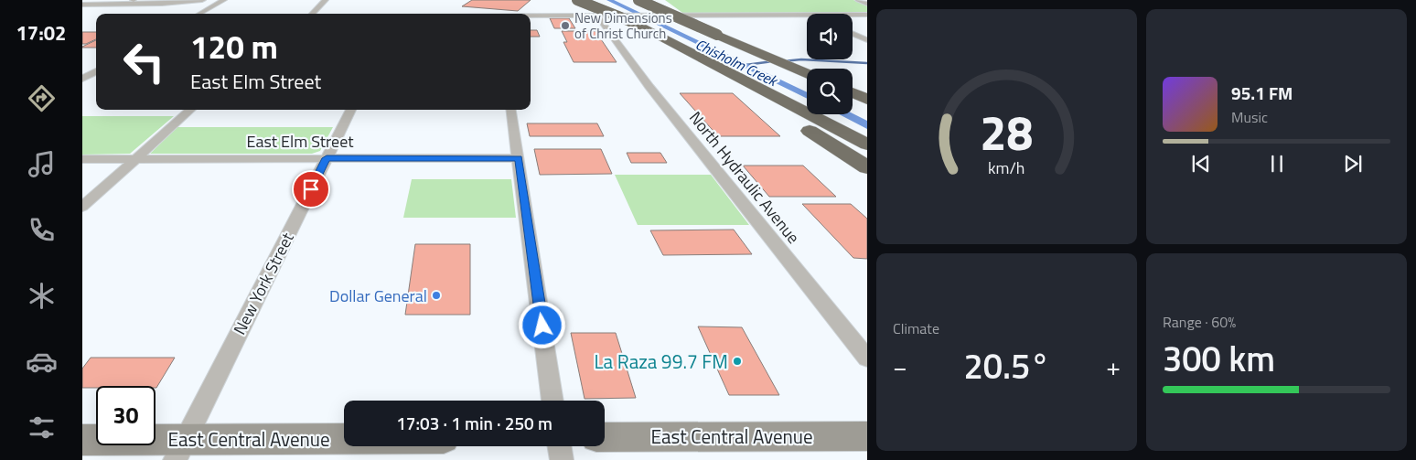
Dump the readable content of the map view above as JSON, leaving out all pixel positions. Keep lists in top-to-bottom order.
{
  "streets": {
    "main road": ["East Central Avenue"],
    "street": ["East Elm Street", "North Hydraulic Avenue", "New York Street"]
  },
  "crossings": [
    ["East Elm Street", "New York Street"],
    ["New York Street", "East Central Avenue"]
  ],
  "water": ["Chisholm Creek"],
  "places": ["New Dimensions of Christ Church", "Dollar General", "La Raza 99.7 FM"],
  "page": {
    "tabs": "17:02",
    "turn": ["120 m", "East Elm Street"],
    "song": ["95.1 FM", "Music"],
    "tile": [
      "Climate",
      ["Range · 60%", "300 km"]
    ],
    "heat": ["−", "20.5°", "+"],
    "limit": "30",
    "trip": "17:03 · 1 min · 250 m",
    "gauge": ["28", "km/h"]
  }
}
